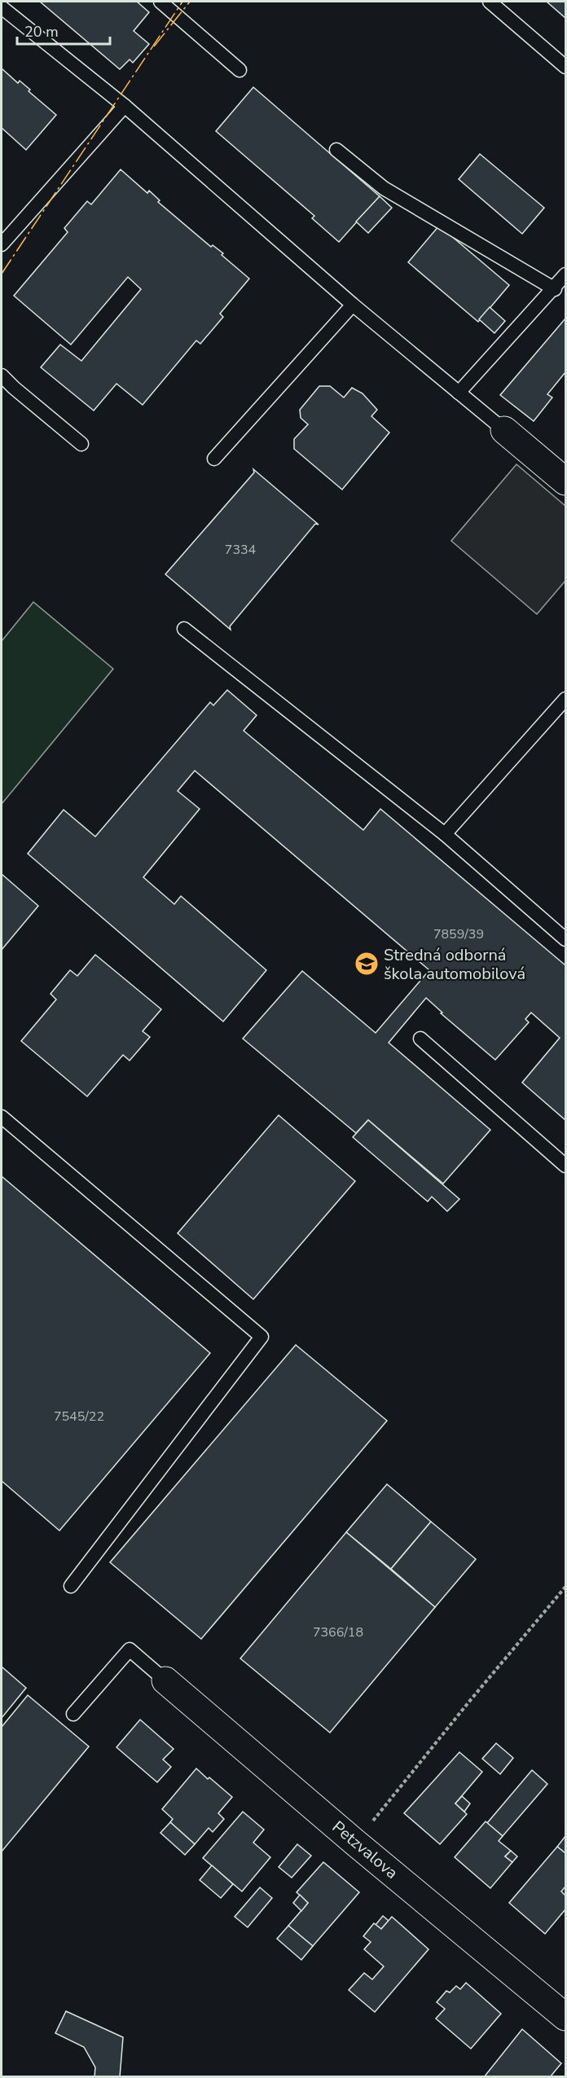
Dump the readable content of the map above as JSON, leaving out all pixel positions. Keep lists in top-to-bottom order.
{
  "streets": {
    "street": ["Petzvalova"]
  },
  "places": {
    "school or university": ["Stredná odborná škola automobilová"]
  },
  "house_numbers": [
    "7334",
    "7859/39",
    "7545/22",
    "7366/18"
  ],
  "scale_bar": "20 m"
}
